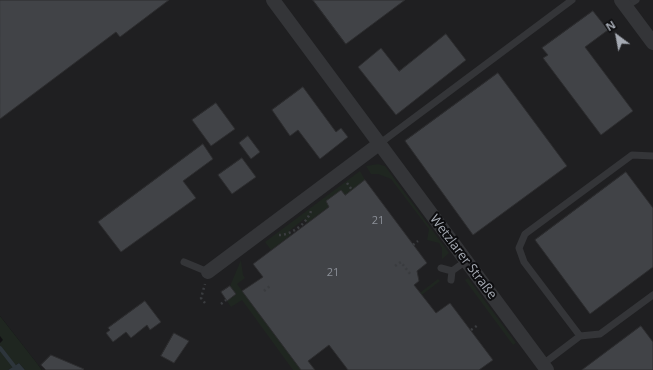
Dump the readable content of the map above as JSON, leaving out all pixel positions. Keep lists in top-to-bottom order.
{
  "streets": {
    "street": ["Wetzlarer Straße"]
  },
  "house_numbers": ["21", "21"],
  "north": "top left"
}
